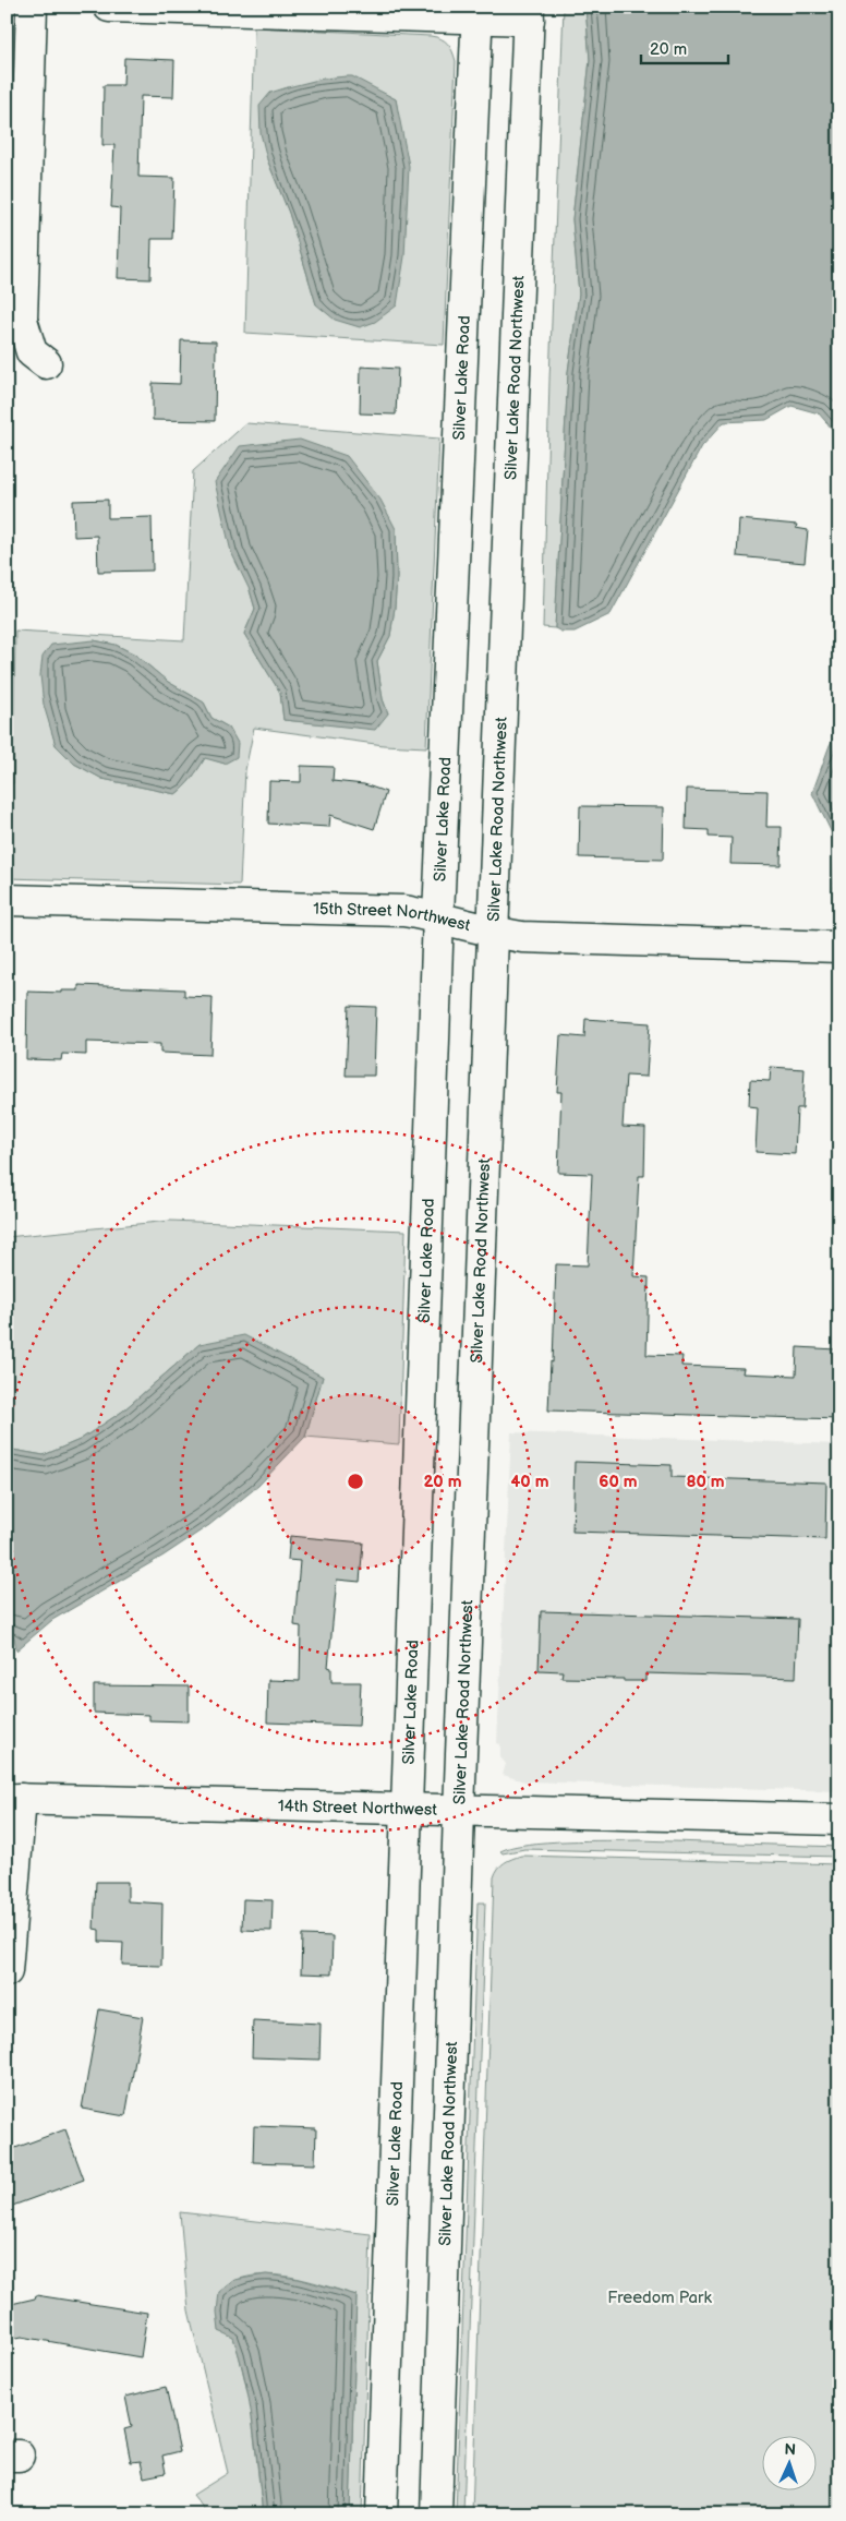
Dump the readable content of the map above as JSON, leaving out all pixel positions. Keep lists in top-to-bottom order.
{
  "streets": {
    "main road": [
      "Silver Lake Road",
      "Silver Lake Road Northwest",
      "15th Street Northwest",
      "14th Street Northwest"
    ]
  },
  "crossings": [
    ["Silver Lake Road", "15th Street Northwest"],
    ["Silver Lake Road", "14th Street Northwest"],
    ["Silver Lake Road Northwest", "15th Street Northwest"],
    ["Silver Lake Road Northwest", "14th Street Northwest"]
  ],
  "parks": ["Freedom Park"],
  "scale_bar": "20 m",
  "north": "top",
  "rings": [
    "20 m",
    "40 m",
    "60 m",
    "80 m"
  ]
}
